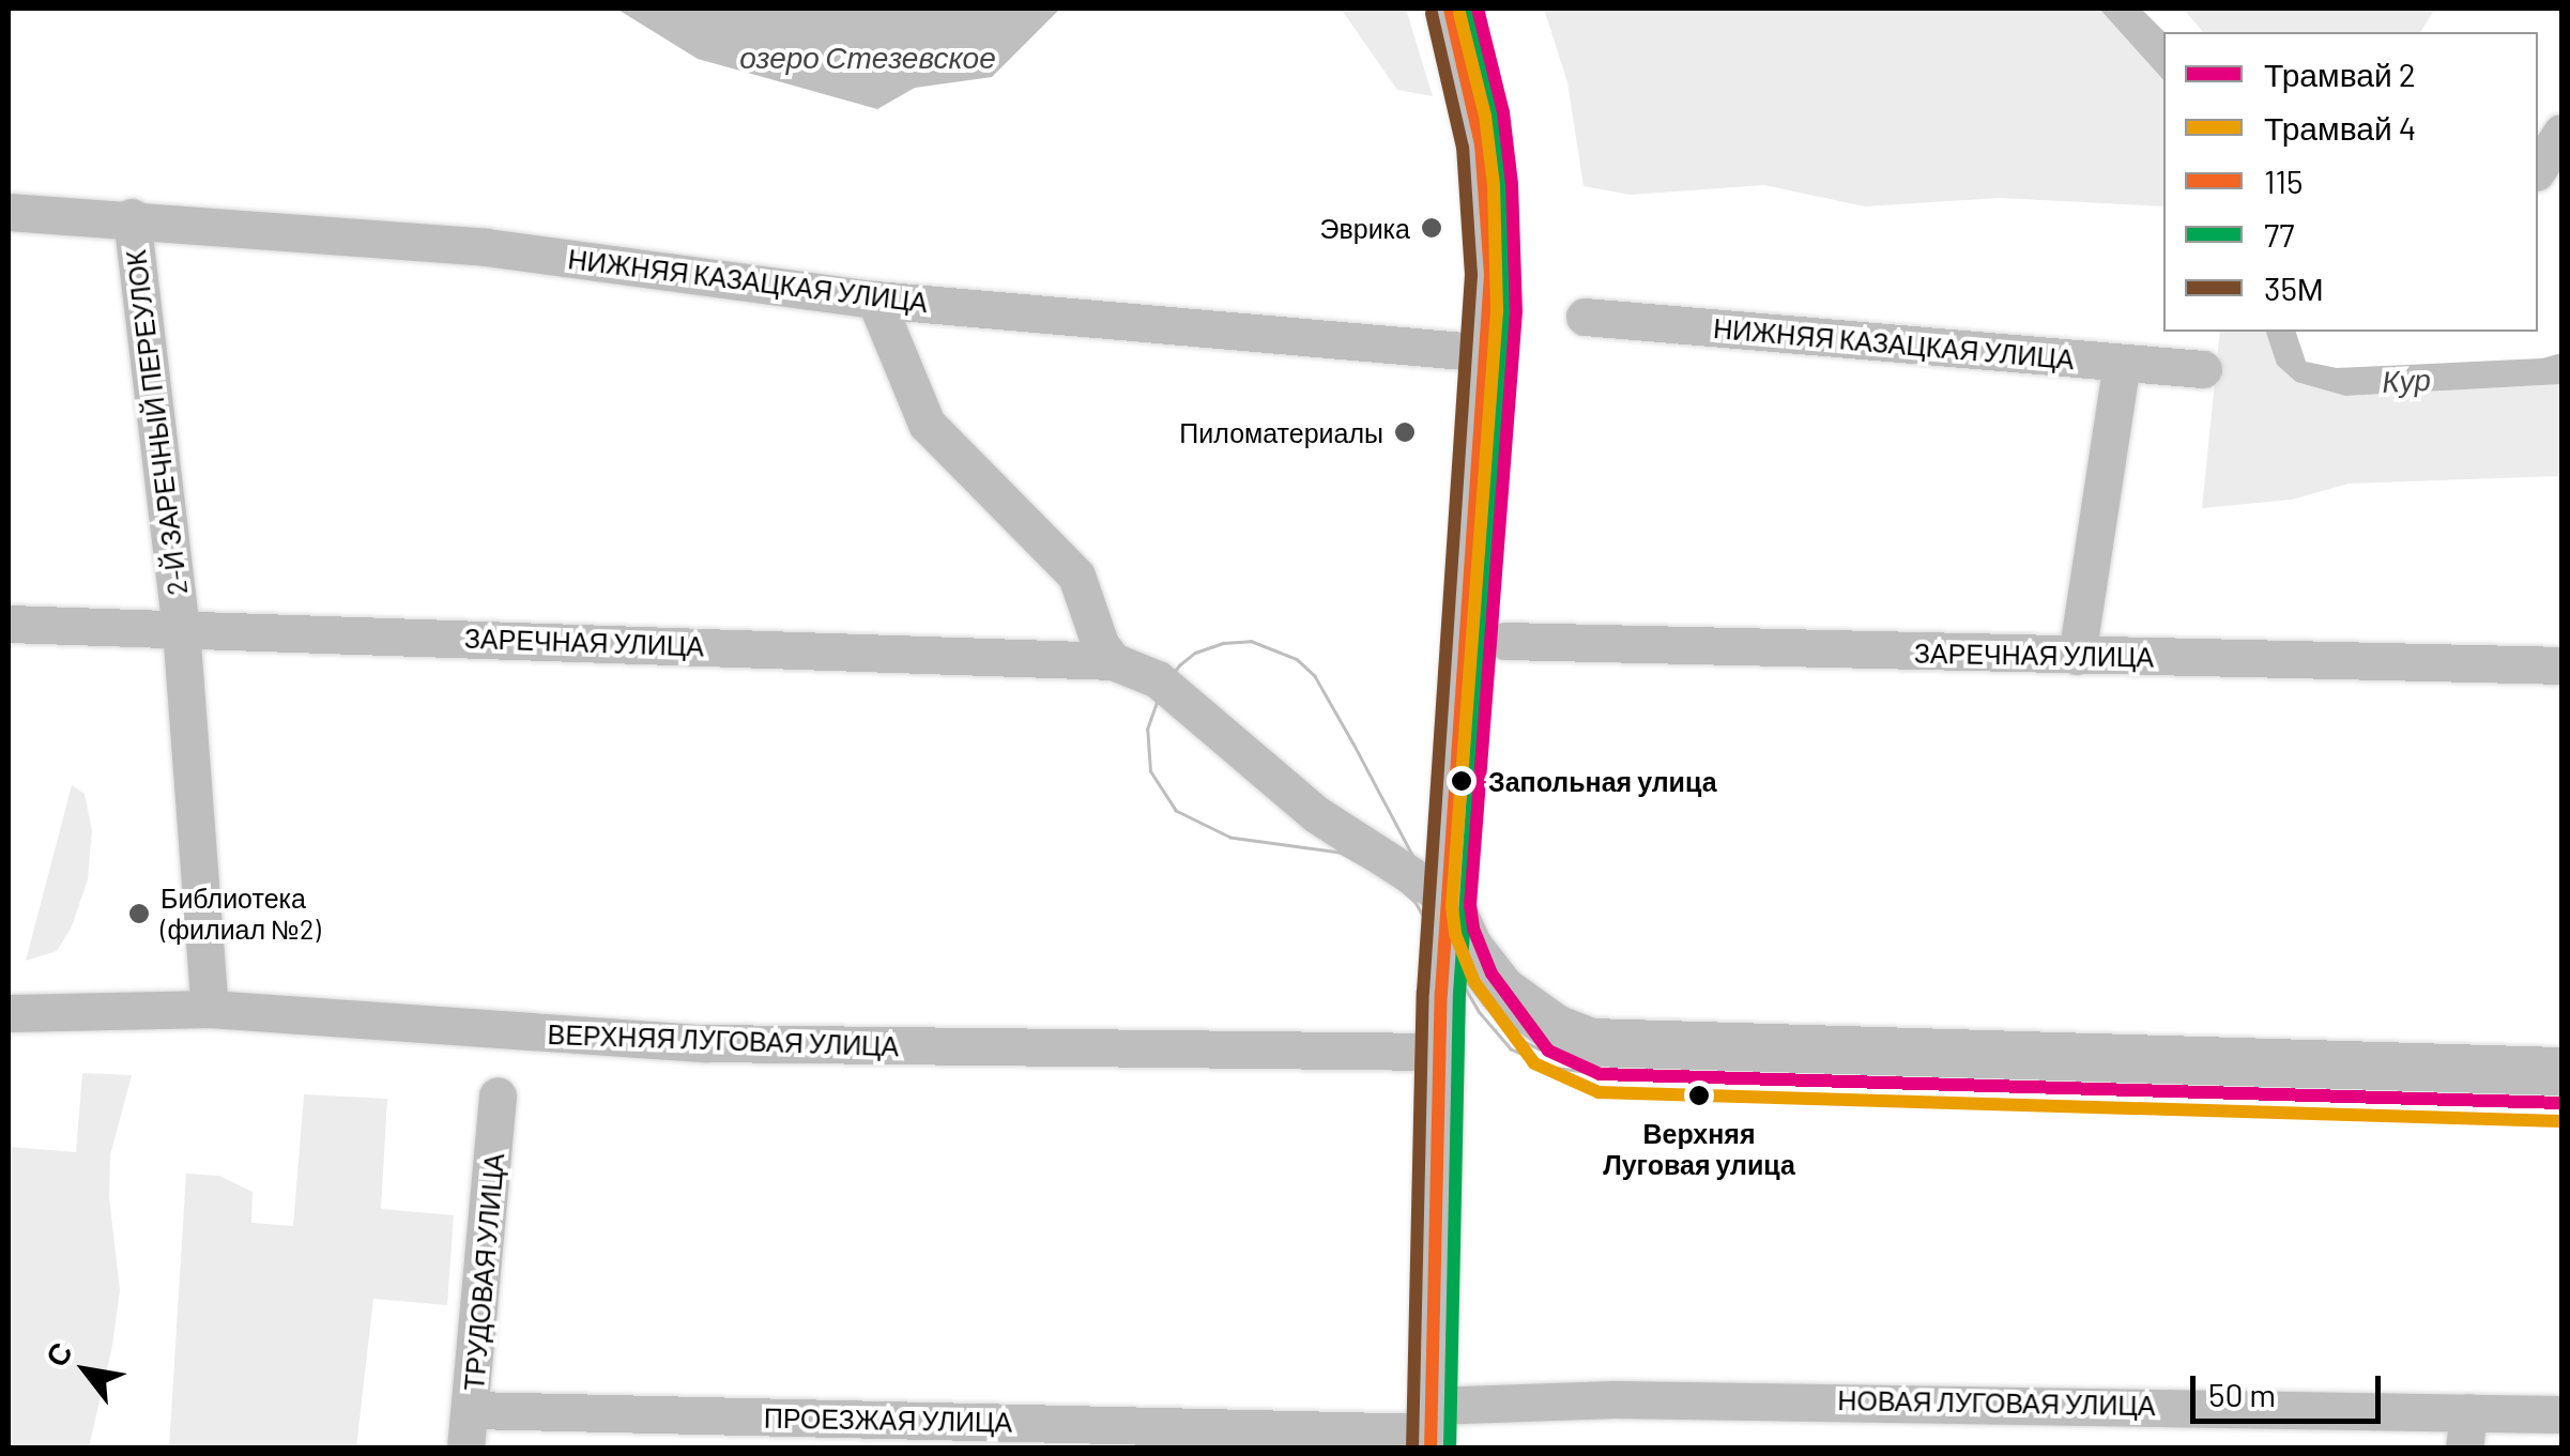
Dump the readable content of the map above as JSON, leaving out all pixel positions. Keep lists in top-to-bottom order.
{
  "streets": {
    "street": [
      "НИЖНЯЯ КАЗАЦКАЯ УЛИЦА",
      "2-Й ЗАРЕЧНЫЙ ПЕРЕУЛОК",
      "ЗАРЕЧНАЯ УЛИЦА",
      "ВЕРХНЯЯ ЛУГОВАЯ УЛИЦА",
      "ТРУДОВАЯ УЛИЦА",
      "НОВАЯ ЛУГОВАЯ УЛИЦА",
      "ПРОЕЗЖАЯ УЛИЦА"
    ]
  },
  "crossings": [
    ["НИЖНЯЯ КАЗАЦКАЯ УЛИЦА", "2-Й ЗАРЕЧНЫЙ ПЕРЕУЛОК"],
    ["2-Й ЗАРЕЧНЫЙ ПЕРЕУЛОК", "ЗАРЕЧНАЯ УЛИЦА"],
    ["2-Й ЗАРЕЧНЫЙ ПЕРЕУЛОК", "ВЕРХНЯЯ ЛУГОВАЯ УЛИЦА"],
    ["ТРУДОВАЯ УЛИЦА", "ПРОЕЗЖАЯ УЛИЦА"],
    ["НОВАЯ ЛУГОВАЯ УЛИЦА", "ПРОЕЗЖАЯ УЛИЦА"]
  ],
  "water": ["озеро Стезевское", "Кур"],
  "places": [
    "Эврика",
    "Пиломатериалы",
    "Запольная улица",
    "Библиотека (филиал №2)",
    "Верхняя Луговая улица"
  ],
  "lines": [
    "tram line 2",
    "transit line 115",
    "transit line 77",
    "tram line 4",
    "transit line 35М"
  ],
  "legend": [
    "Трамвай 2",
    "Трамвай 4",
    "115",
    "77",
    "35М"
  ],
  "scale_bar": "50 m",
  "north": "top left"
}
